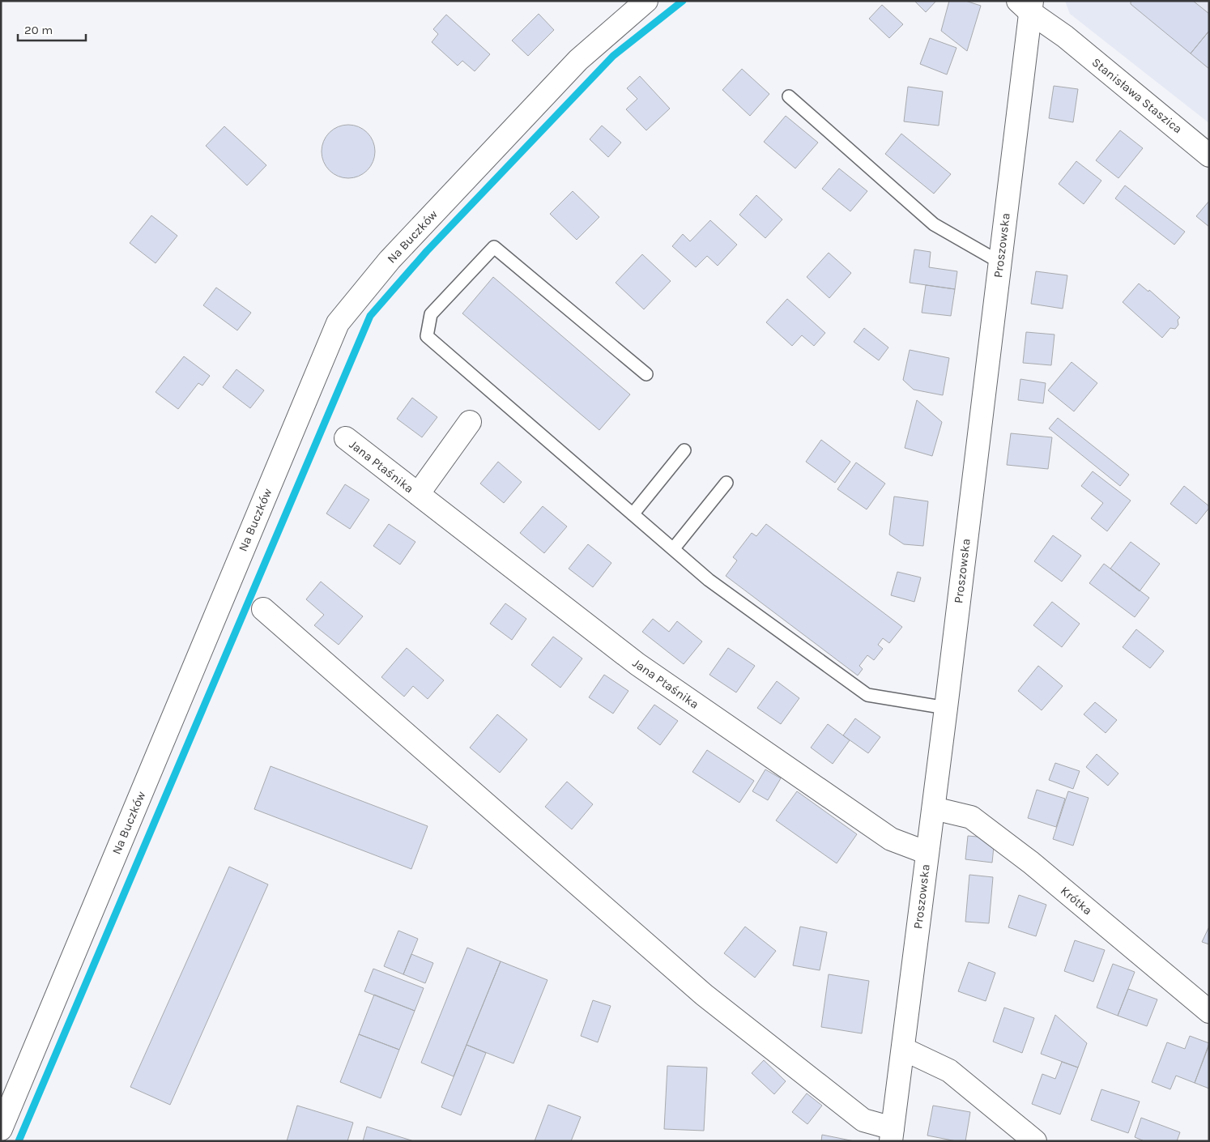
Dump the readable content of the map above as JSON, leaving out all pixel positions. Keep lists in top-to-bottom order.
{
  "streets": {
    "street": [
      "Stanisława Staszica",
      "Na Buczków",
      "Proszowska",
      "Jana Ptaśnika",
      "Krótka"
    ]
  },
  "crossings": [
    ["Stanisława Staszica", "Proszowska"],
    ["Proszowska", "Jana Ptaśnika"],
    ["Proszowska", "Krótka"]
  ],
  "scale_bar": "20 m"
}
